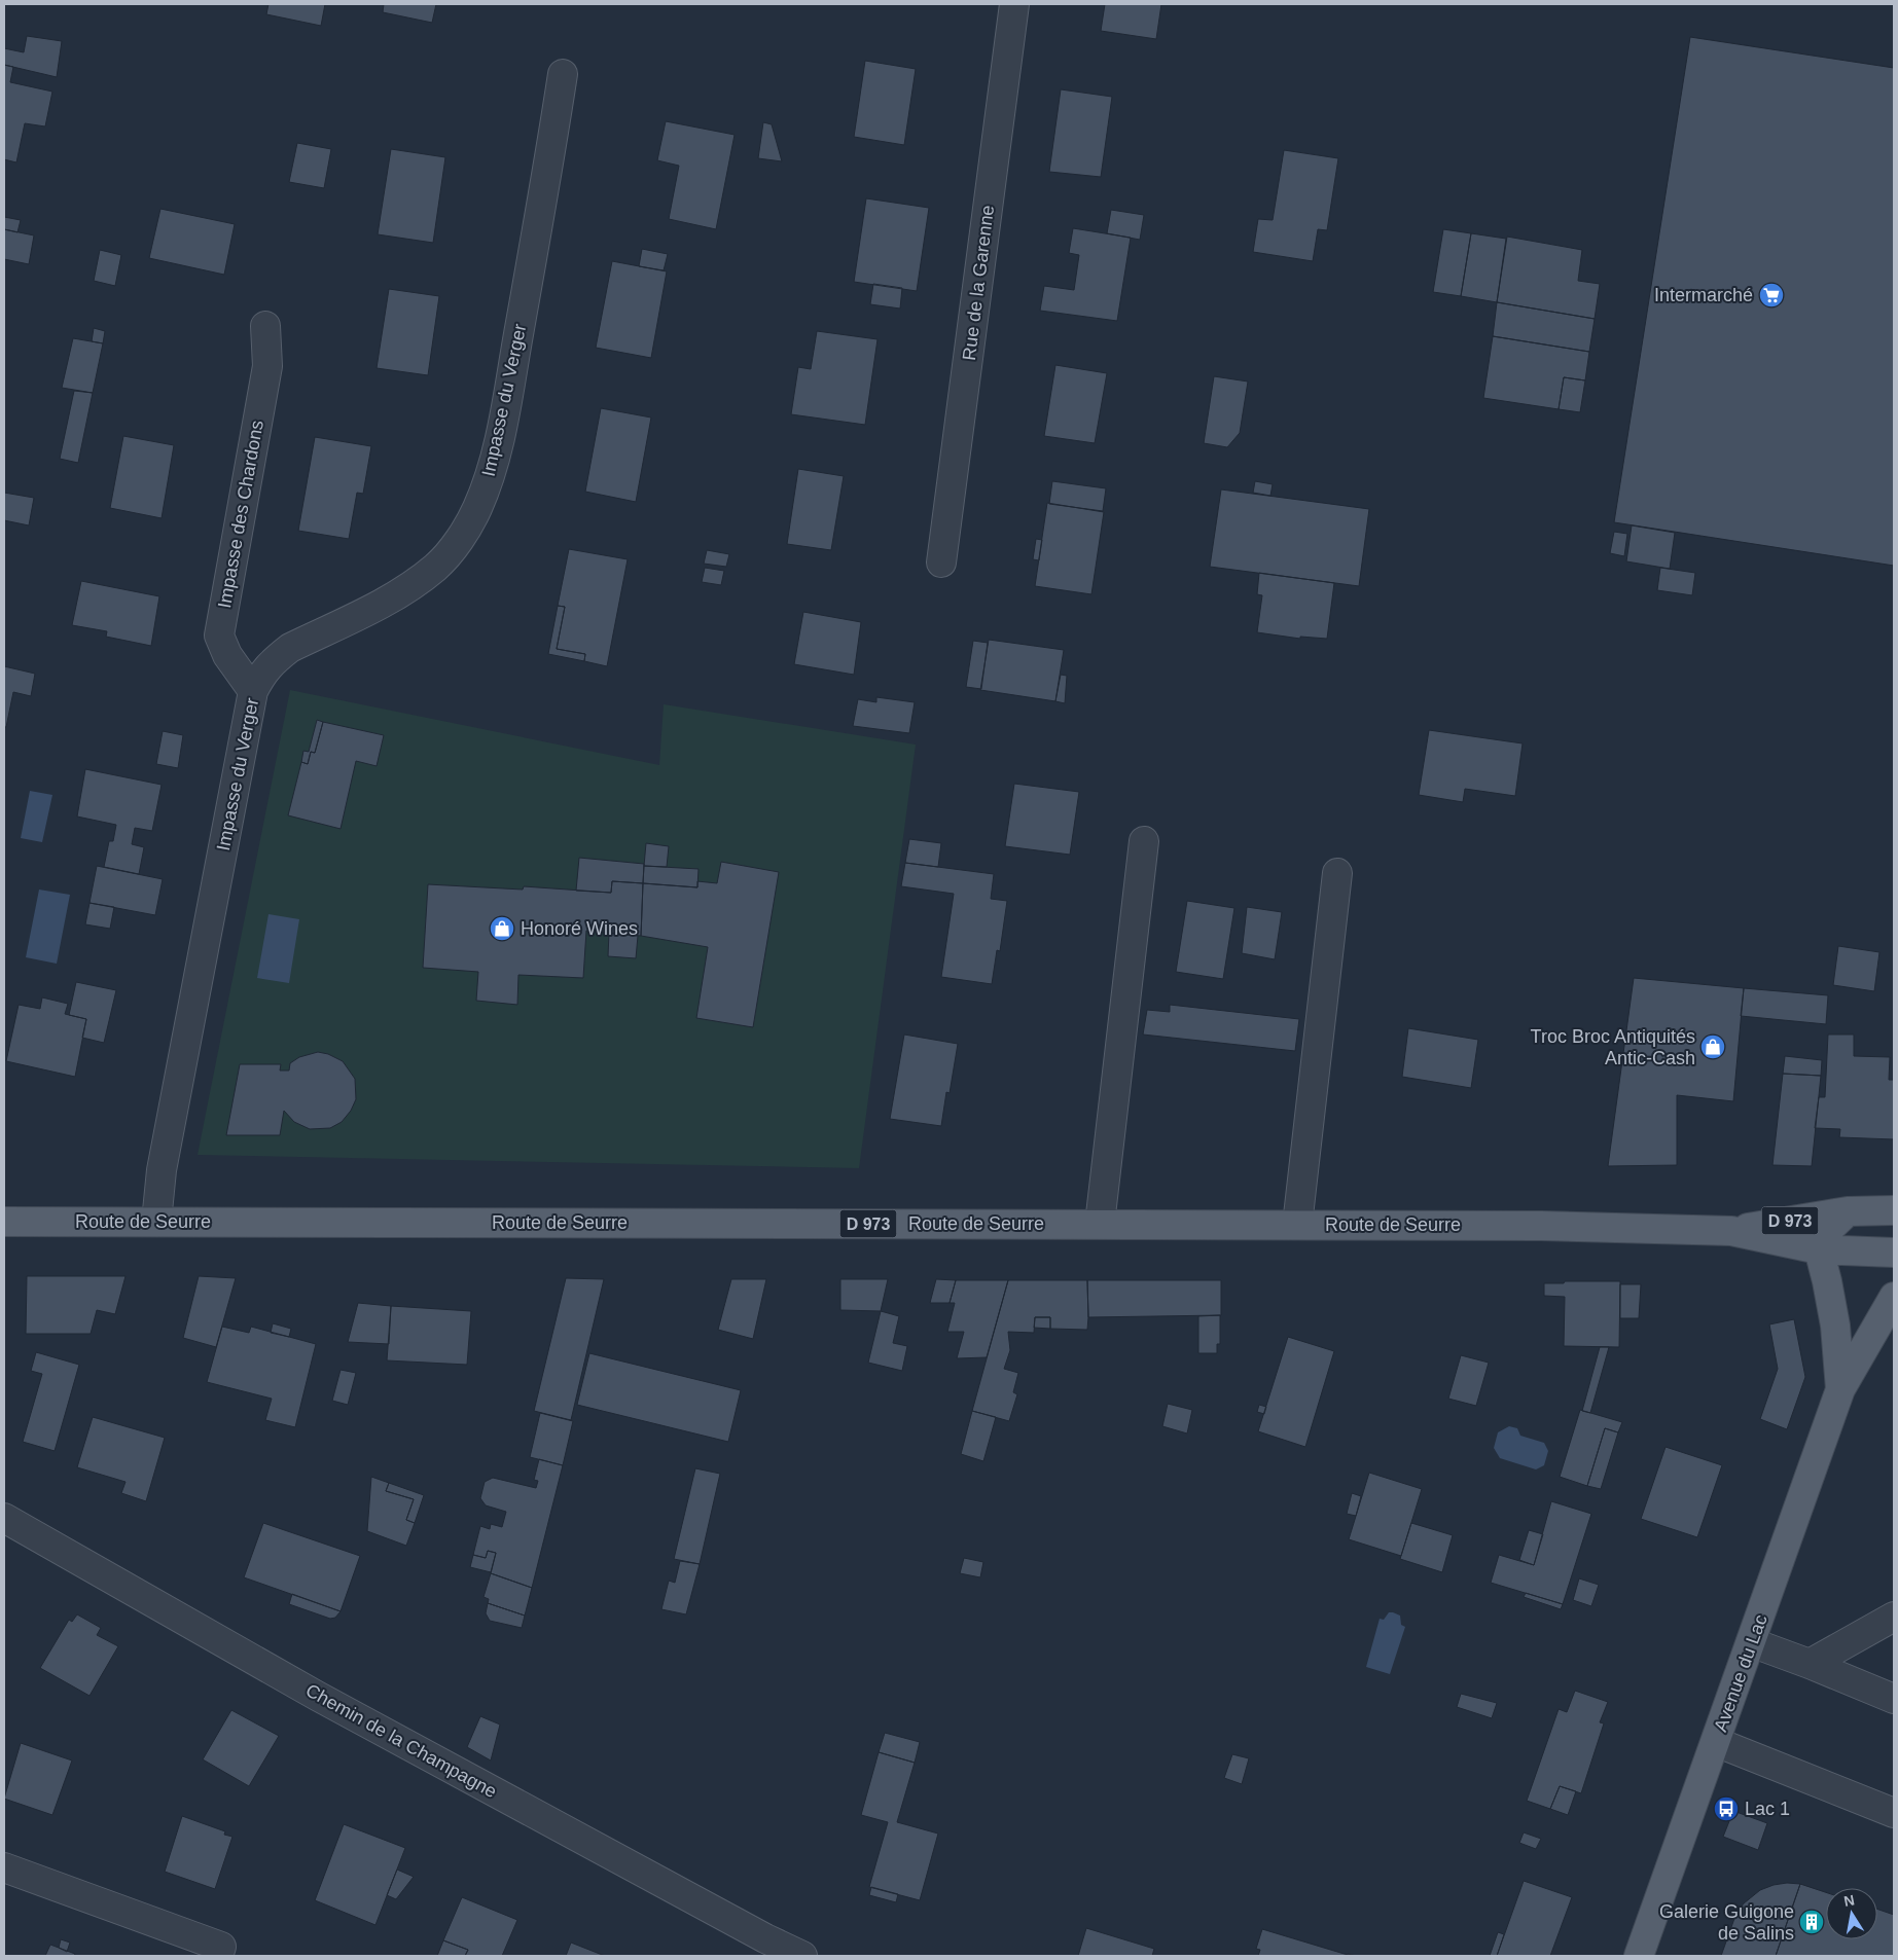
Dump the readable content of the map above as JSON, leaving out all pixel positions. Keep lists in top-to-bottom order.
{
  "streets": {
    "main road": ["D 973", "Route de Seurre", "Avenue du Lac"],
    "street": [
      "Rue de la Garenne",
      "Impasse du Verger",
      "Impasse des Chardons",
      "Chemin de la Champagne"
    ]
  },
  "crossings": [
    ["Impasse du Verger", "Impasse des Chardons"],
    ["Impasse du Verger", "Route de Seurre"],
    ["Route de Seurre", "Avenue du Lac"]
  ],
  "places": {
    "supermarket": ["Intermarché"],
    "shop": ["Honoré Wines", "Troc Broc Antiquités Antic-Cash"],
    "bus stop": ["Lac 1"],
    "building": ["Galerie Guigone de Salins"]
  },
  "north": "top"
}
